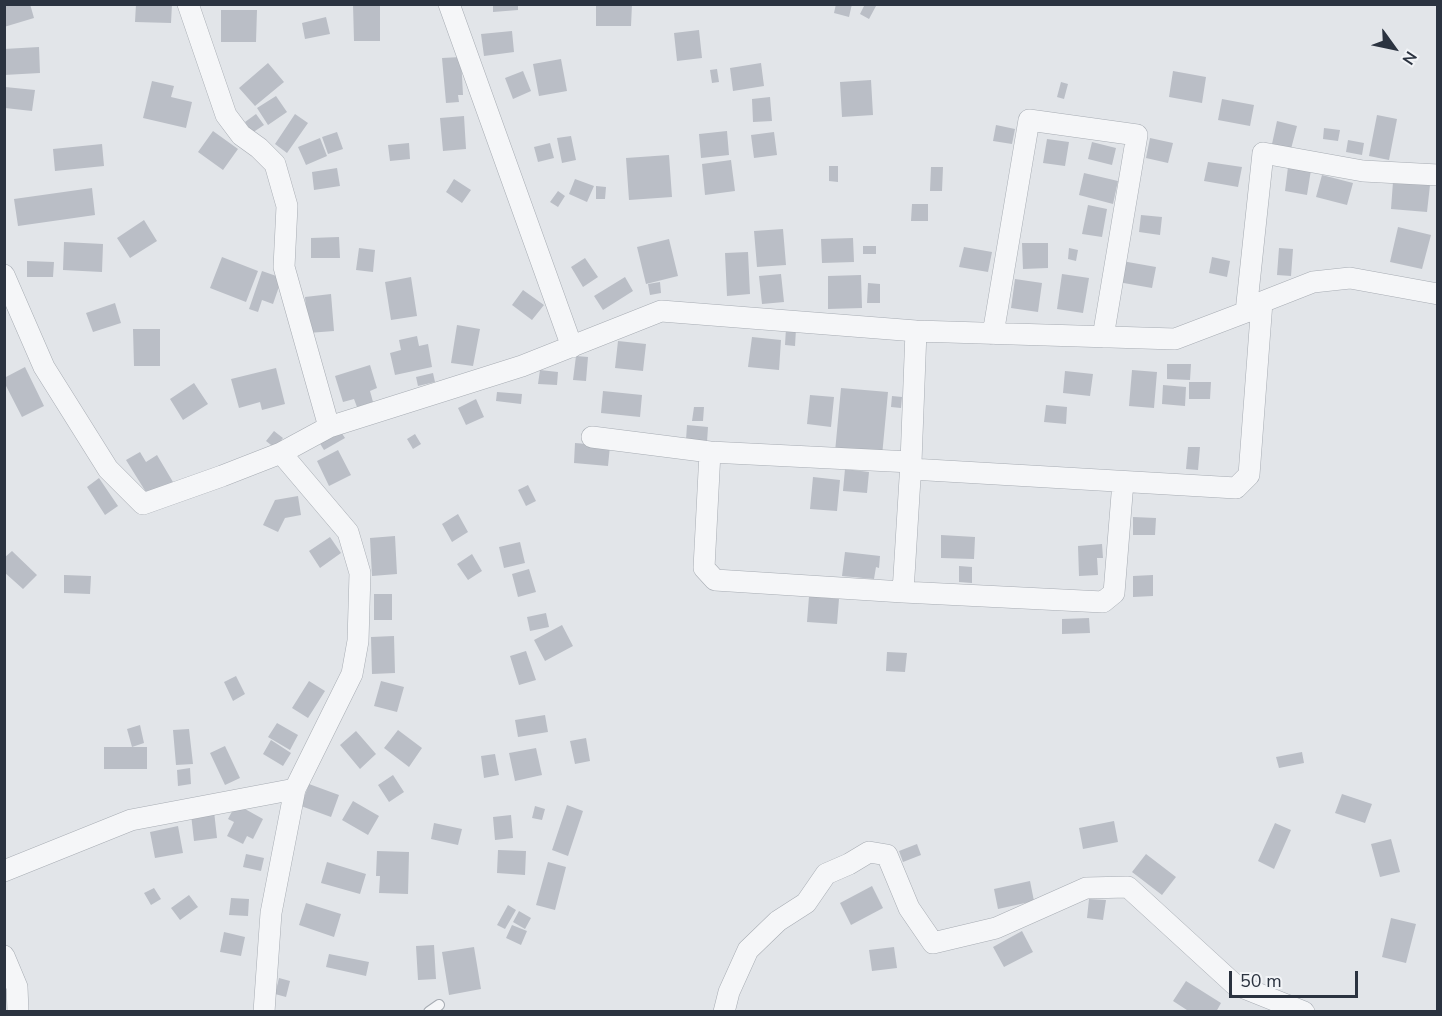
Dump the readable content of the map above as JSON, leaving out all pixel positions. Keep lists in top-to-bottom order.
{
  "scale_bar": "50 m",
  "north": "bottom right"
}
